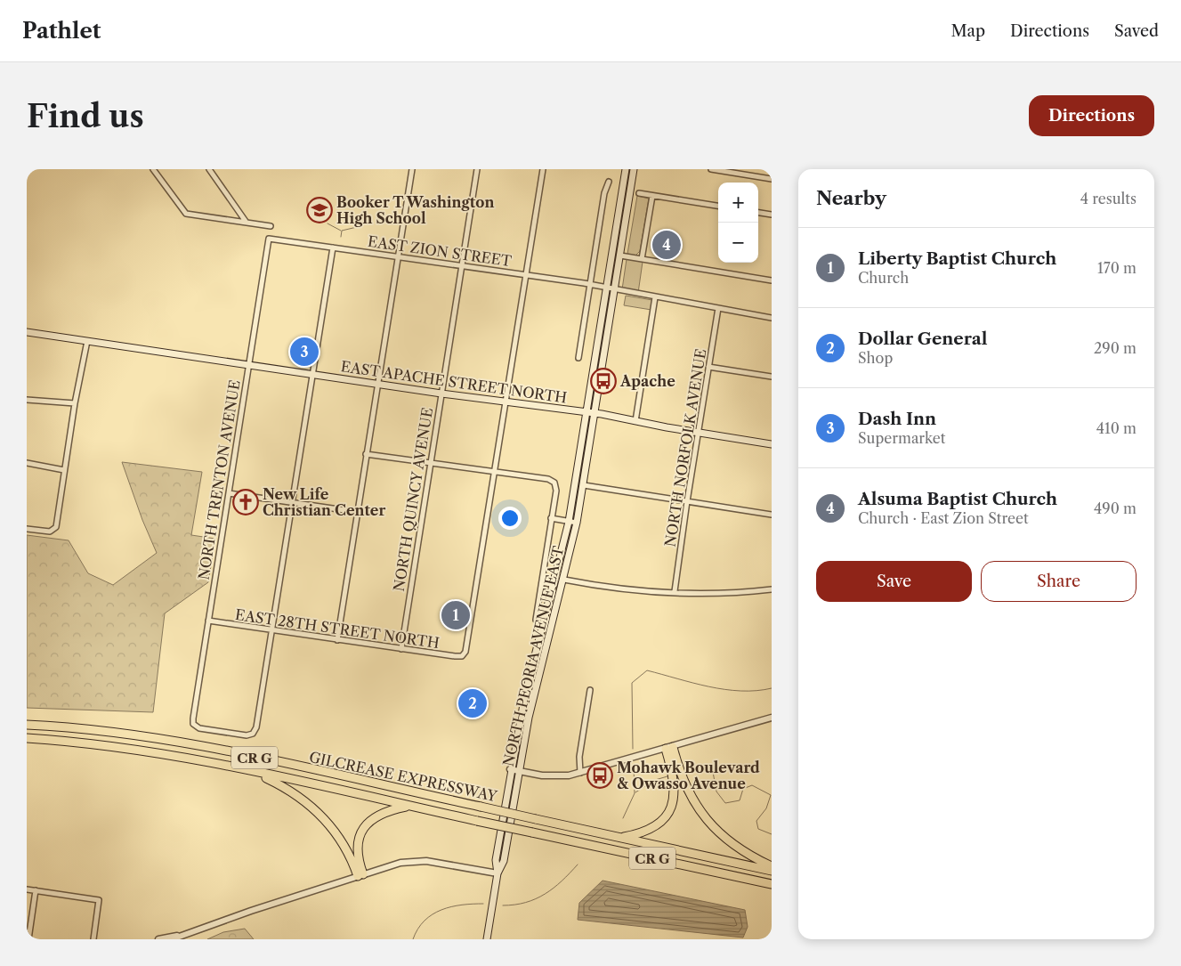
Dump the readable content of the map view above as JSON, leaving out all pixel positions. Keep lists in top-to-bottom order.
{
  "streets": {
    "highway": ["CR G", "GILCREASE EXPRESSWAY"],
    "main road": ["EAST APACHE STREET NORTH", "NORTH PEORIA AVENUE EAST"],
    "street": [
      "EAST ZION STREET",
      "NORTH NORFOLK AVENUE",
      "NORTH TRENTON AVENUE",
      "NORTH QUINCY AVENUE",
      "EAST 28TH STREET NORTH"
    ]
  },
  "crossings": [
    ["EAST ZION STREET", "NORTH NORFOLK AVENUE"],
    ["EAST ZION STREET", "NORTH TRENTON AVENUE"],
    ["EAST ZION STREET", "NORTH QUINCY AVENUE"],
    ["EAST ZION STREET", "NORTH PEORIA AVENUE EAST"],
    ["EAST APACHE STREET NORTH", "NORTH NORFOLK AVENUE"],
    ["EAST APACHE STREET NORTH", "NORTH TRENTON AVENUE"],
    ["EAST APACHE STREET NORTH", "NORTH QUINCY AVENUE"],
    ["EAST APACHE STREET NORTH", "NORTH PEORIA AVENUE EAST"],
    ["NORTH TRENTON AVENUE", "EAST 28TH STREET NORTH"],
    ["NORTH QUINCY AVENUE", "EAST 28TH STREET NORTH"],
    ["EAST 28TH STREET NORTH", "NORTH PEORIA AVENUE EAST"]
  ],
  "places": {
    "school or university": ["Booker T Washington High School"],
    "bus stop": ["Apache", "Mohawk Boulevard & Owasso Avenue"],
    "church": ["New Life Christian Center"]
  },
  "page": {
    "header": "Pathlet",
    "nav": ["Map", "Directions", "Saved"],
    "buttons": [
      "Directions",
      ["Save", "Share"]
    ],
    "title": "Find us",
    "heading": ["Nearby", "4 results"],
    "map_buttons": ["+", "−"],
    "list": [
      {
        "mark": "1",
        "name": "Liberty Baptist Church",
        "note": "Church",
        "value": "170 m"
      },
      {
        "mark": "2",
        "name": "Dollar General",
        "note": "Shop",
        "value": "290 m"
      },
      {
        "mark": "3",
        "name": "Dash Inn",
        "note": "Supermarket",
        "value": "410 m"
      },
      {
        "mark": "4",
        "name": "Alsuma Baptist Church",
        "note": "Church · East Zion Street",
        "value": "490 m"
      }
    ],
    "pins": [
      "4",
      "3",
      "1",
      "2"
    ]
  }
}
